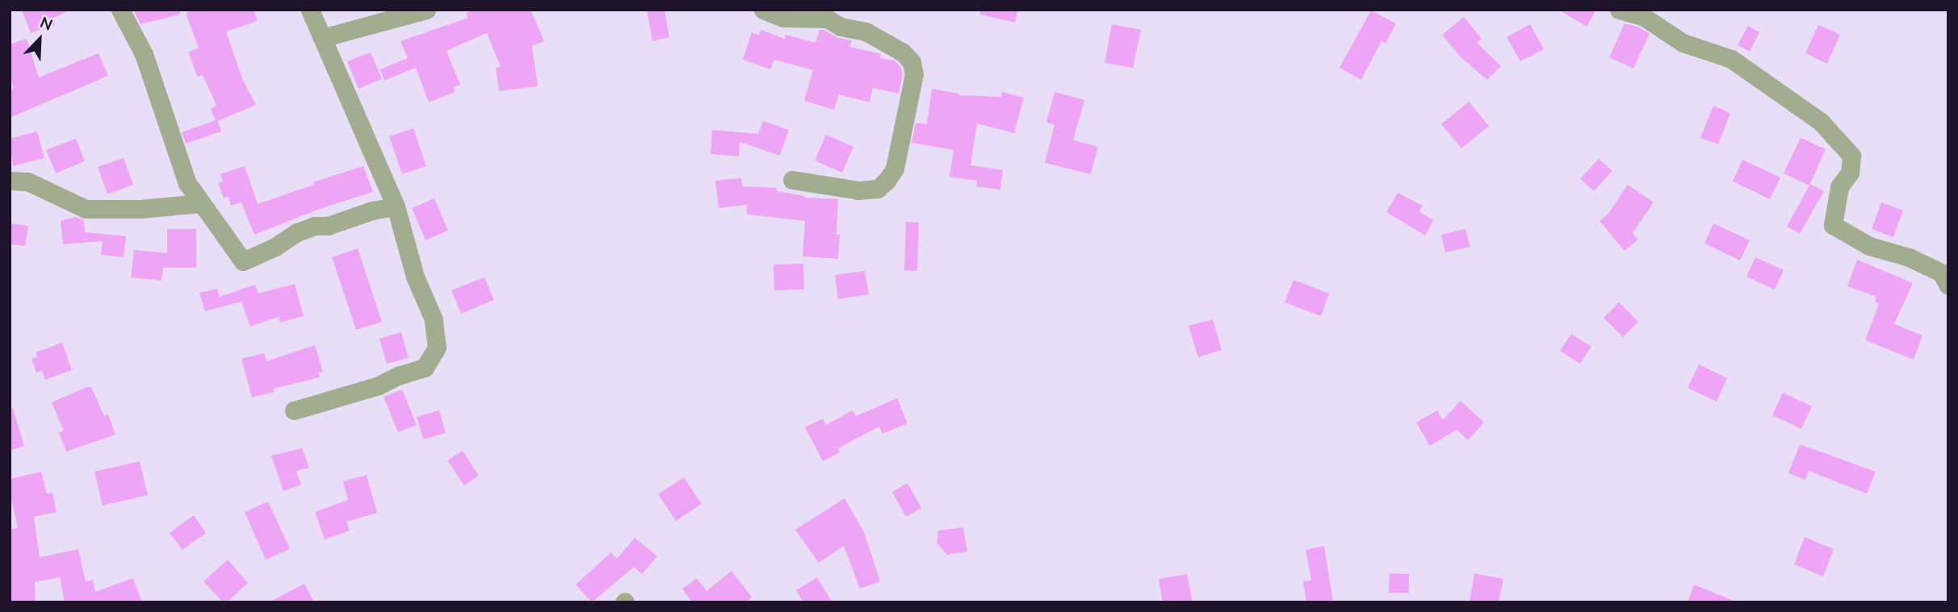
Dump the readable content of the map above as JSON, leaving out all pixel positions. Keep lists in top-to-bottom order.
{
  "north": "top right"
}
